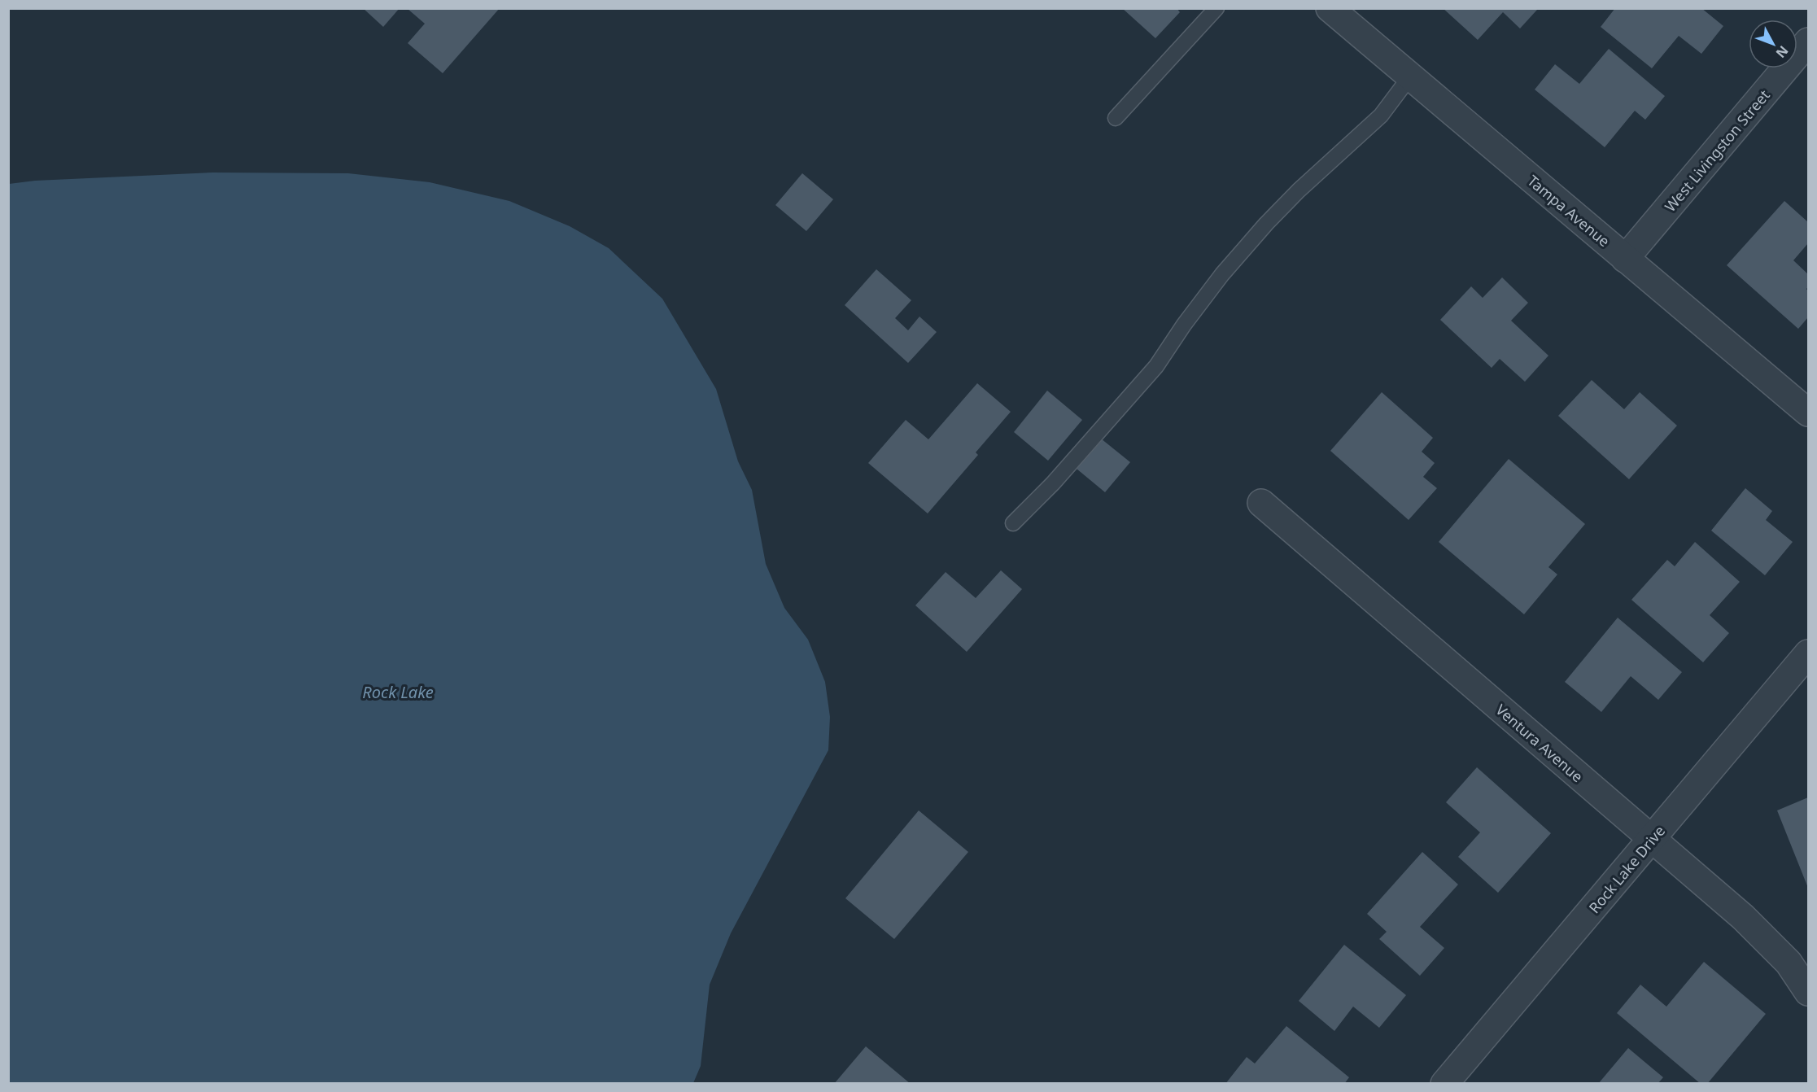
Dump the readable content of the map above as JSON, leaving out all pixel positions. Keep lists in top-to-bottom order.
{
  "streets": {
    "street": [
      "West Livingston Street",
      "Tampa Avenue",
      "Ventura Avenue",
      "Rock Lake Drive"
    ]
  },
  "crossings": [
    ["West Livingston Street", "Tampa Avenue"],
    ["Ventura Avenue", "Rock Lake Drive"]
  ],
  "water": ["Rock Lake"],
  "north": "bottom right"
}
